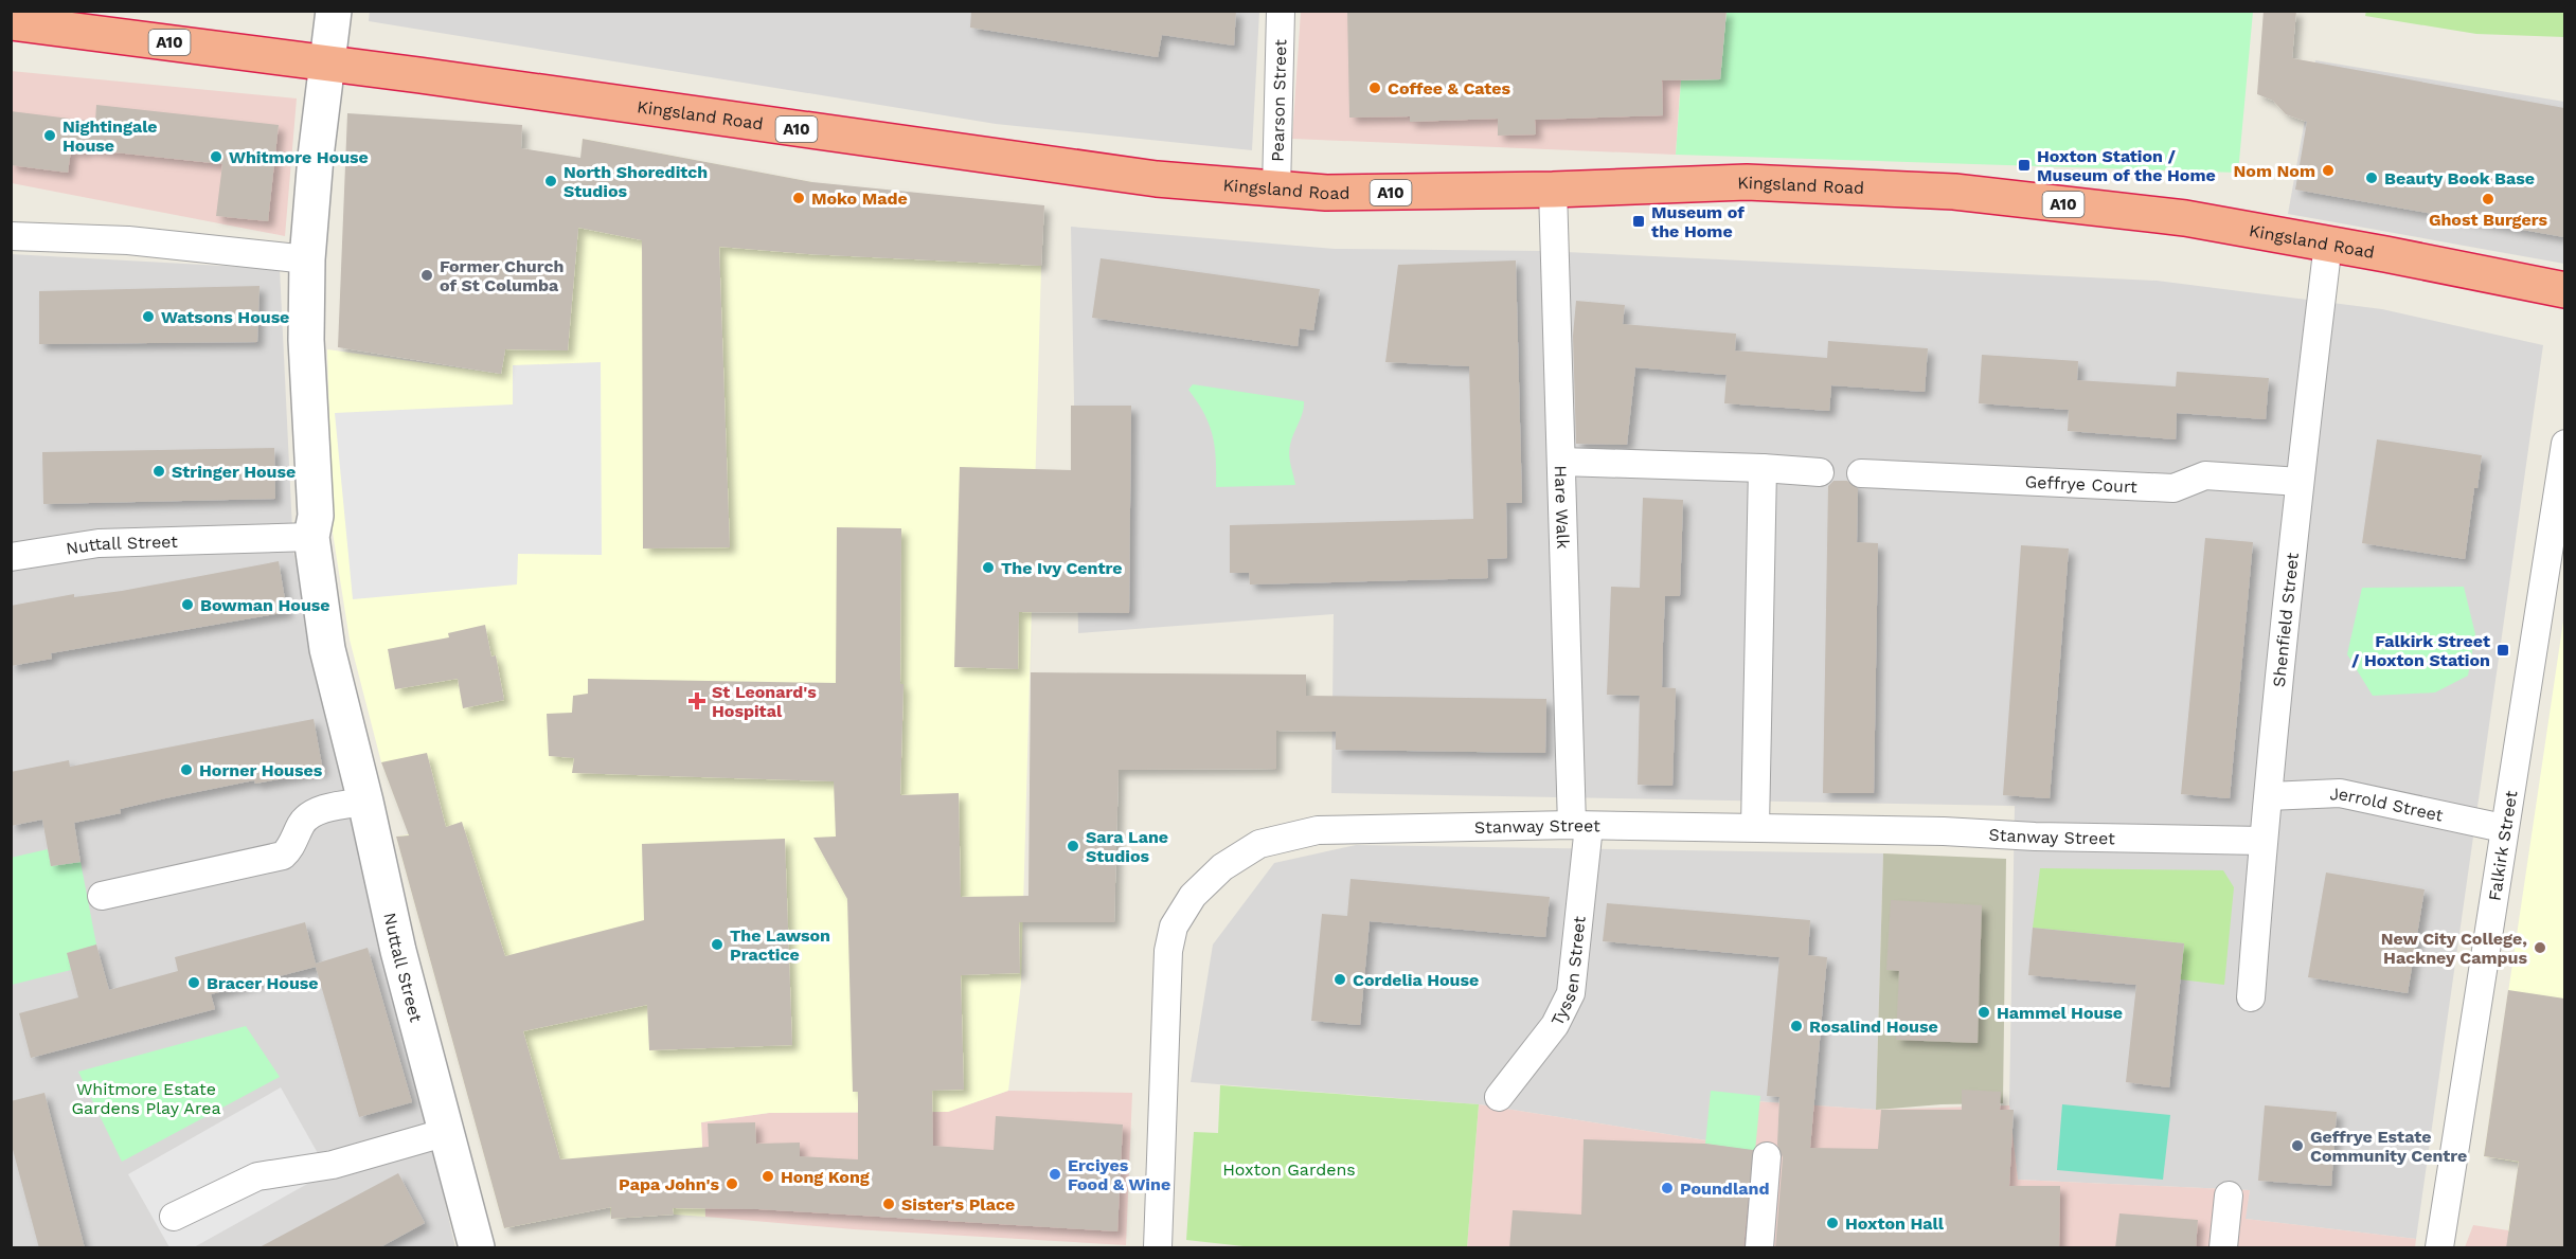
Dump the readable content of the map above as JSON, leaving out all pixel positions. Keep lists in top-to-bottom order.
{
  "streets": {
    "highway": ["A10", "Kingsland Road"],
    "street": [
      "Pearson Street",
      "Geffrye Court",
      "Hare Walk",
      "Nuttall Street",
      "Shenfield Street",
      "Jerrold Street",
      "Stanway Street",
      "Falkirk Street",
      "Tyssen Street"
    ]
  },
  "crossings": [
    ["Pearson Street", "Kingsland Road"],
    ["Kingsland Road", "Hare Walk"],
    ["Kingsland Road", "Nuttall Street"],
    ["Kingsland Road", "Shenfield Street"],
    ["Geffrye Court", "Shenfield Street"],
    ["Hare Walk", "Stanway Street"],
    ["Hare Walk", "Tyssen Street"],
    ["Shenfield Street", "Jerrold Street"],
    ["Shenfield Street", "Stanway Street"],
    ["Jerrold Street", "Falkirk Street"],
    ["Stanway Street", "Tyssen Street"]
  ],
  "parks": ["Whitmore Estate Gardens Play Area", "Hoxton Gardens"],
  "places": {
    "other": [
      "Coffee & Cates",
      "Nightingale House",
      "Whitmore House",
      "Nom Nom",
      "Beauty Book Base",
      "North Shoreditch Studios",
      "Moko Made",
      "Ghost Burgers",
      "Former Church of St Columba",
      "Watsons House",
      "Stringer House",
      "The Ivy Centre",
      "Bowman House",
      "Horner Houses",
      "Sara Lane Studios",
      "The Lawson Practice",
      "New City College, Hackney Campus",
      "Cordelia House",
      "Bracer House",
      "Hammel House",
      "Rosalind House",
      "Geffrye Estate Community Centre",
      "Erciyes Food & Wine",
      "Hong Kong",
      "Papa John's",
      "Poundland",
      "Sister's Place",
      "Hoxton Hall"
    ],
    "transit": ["Hoxton Station / Museum of the Home", "Museum of the Home", "Falkirk Street / Hoxton Station"],
    "health": ["St Leonard's Hospital"]
  }
}
